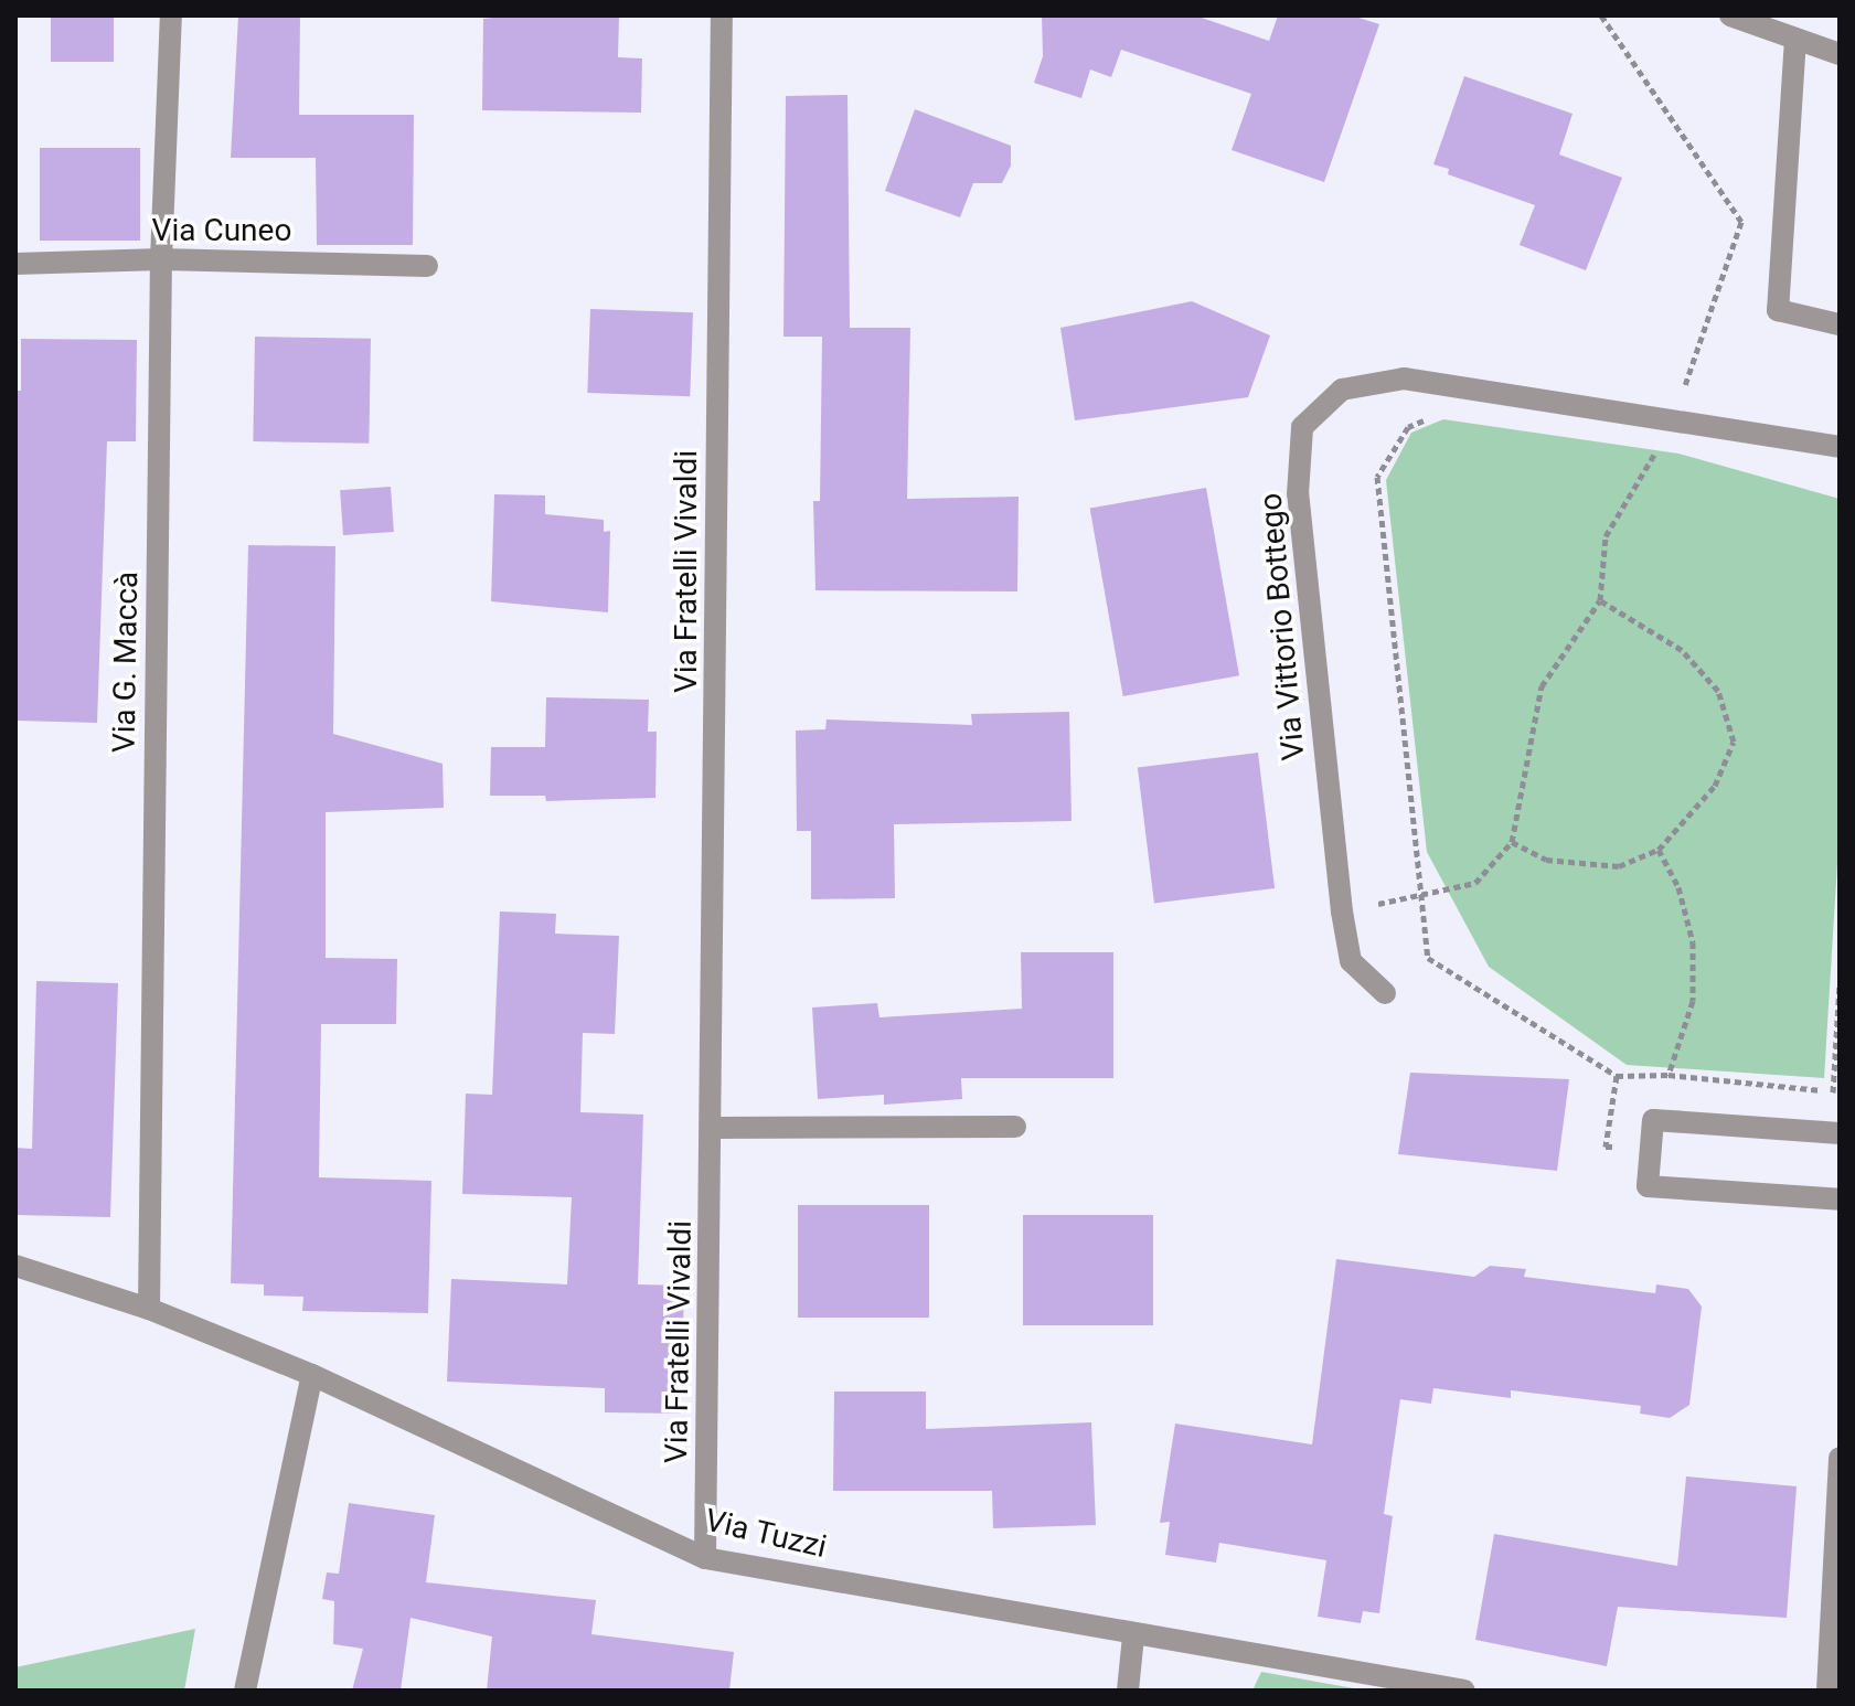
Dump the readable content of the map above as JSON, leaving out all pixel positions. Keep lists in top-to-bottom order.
{
  "streets": {
    "street": [
      "Via Cuneo",
      "Via Fratelli Vivaldi",
      "Via Vittorio Bottego",
      "Via G. Maccà",
      "Via Tuzzi"
    ]
  },
  "crossings": [
    ["Via Cuneo", "Via G. Maccà"],
    ["Via Fratelli Vivaldi", "Via Tuzzi"],
    ["Via G. Maccà", "Via Tuzzi"]
  ]
}
